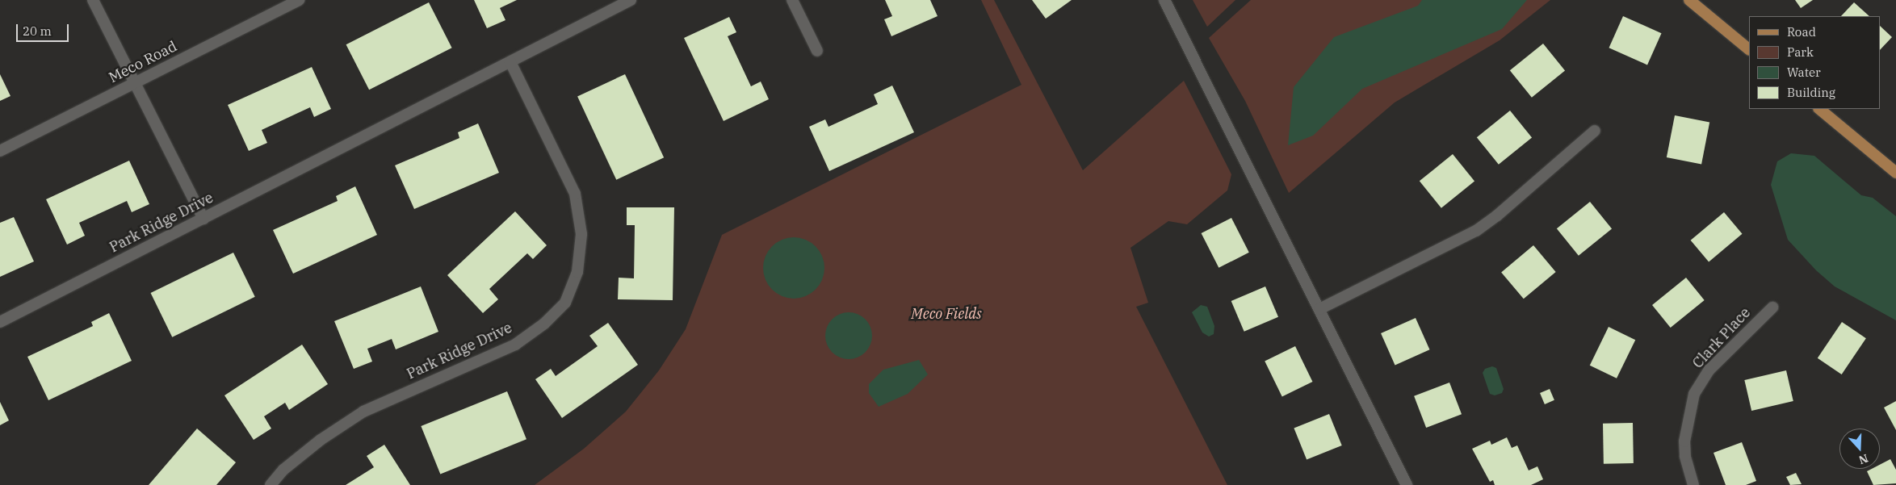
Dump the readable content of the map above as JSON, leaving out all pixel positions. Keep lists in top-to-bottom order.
{
  "streets": {
    "street": ["Meco Road", "Park Ridge Drive", "Clark Place"]
  },
  "parks": ["Meco Fields"],
  "legend": [
    "Road",
    "Park",
    "Water",
    "Building"
  ],
  "scale_bar": "20 m",
  "north": "bottom"
}
